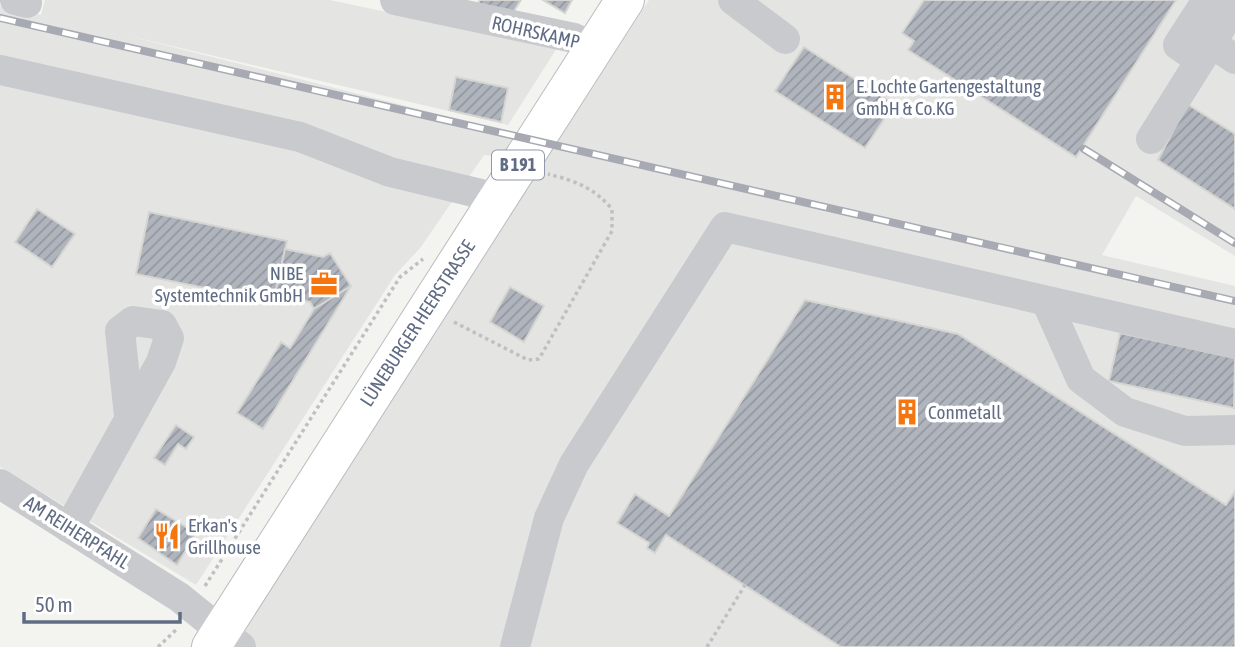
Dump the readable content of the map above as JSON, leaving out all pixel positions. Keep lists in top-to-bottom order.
{
  "streets": {
    "main road": ["B 191", "LÜNEBURGER HEERSTRASSE"],
    "street": ["ROHRSKAMP", "AM REIHERPFAHL"]
  },
  "crossings": [
    ["ROHRSKAMP", "LÜNEBURGER HEERSTRASSE"],
    ["LÜNEBURGER HEERSTRASSE", "AM REIHERPFAHL"]
  ],
  "places": {
    "building": ["E. Lochte Gartengestaltung GmbH & Co.KG", "Conmetall"],
    "office": ["NIBE Systemtechnik GmbH"],
    "restaurant": ["Erkan's Grillhouse"]
  },
  "scale_bar": "50 m"
}
